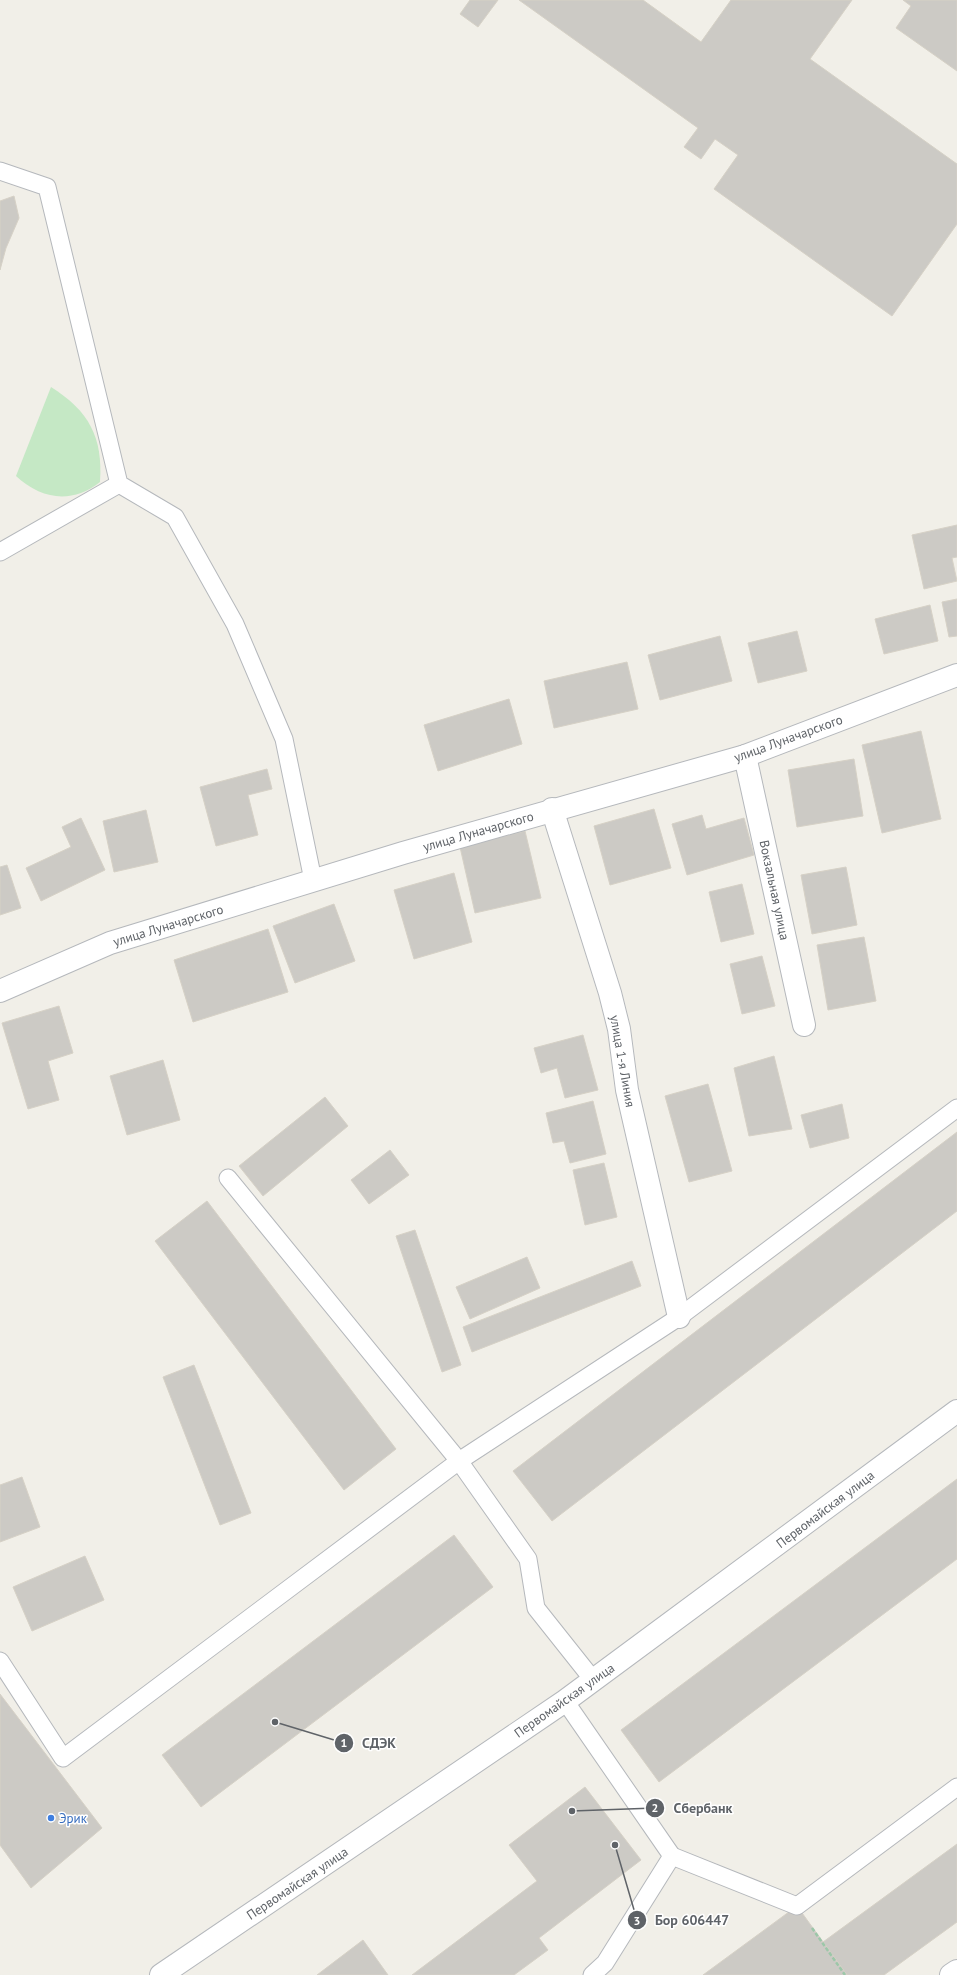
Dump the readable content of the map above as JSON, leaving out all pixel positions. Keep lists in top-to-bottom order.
{
  "streets": {
    "street": [
      "улица Луначарского",
      "Вокзальная улица",
      "улица 1-я Линия",
      "Первомайская улица"
    ]
  },
  "crossings": [
    ["улица Луначарского", "Вокзальная улица"],
    ["улица Луначарского", "улица 1-я Линия"]
  ],
  "places": [
    "СДЭК",
    "Сбербанк",
    "Эрик",
    "Бор 606447"
  ]
}
